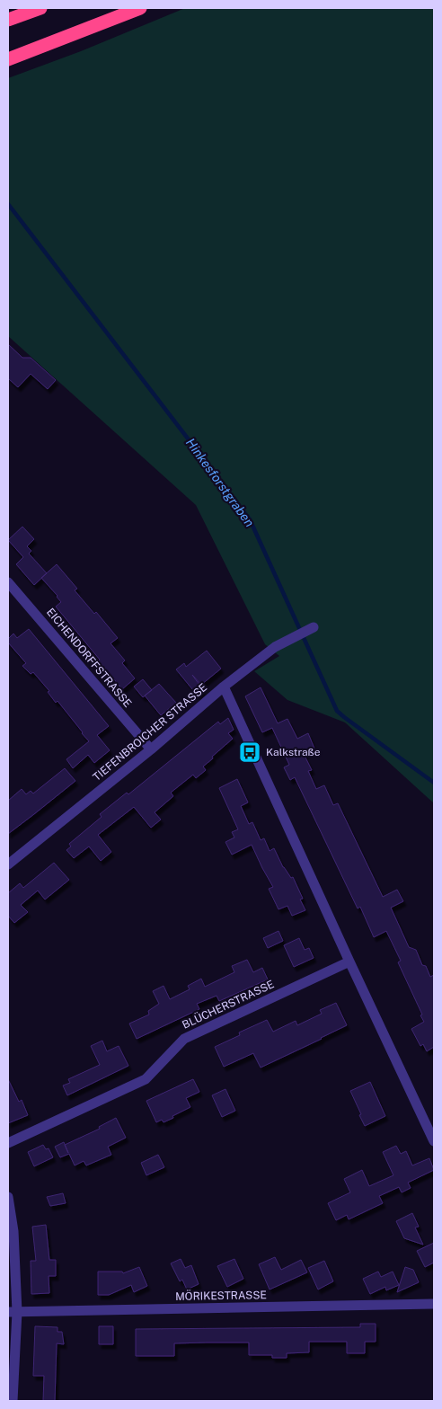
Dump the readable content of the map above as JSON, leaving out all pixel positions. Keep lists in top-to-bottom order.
{
  "streets": {
    "street": [
      "EICHENDORFFSTRASSE",
      "TIEFENBROICHER STRASSE",
      "BLÜCHERSTRASSE",
      "MÖRIKESTRASSE"
    ]
  },
  "crossings": [
    ["EICHENDORFFSTRASSE", "TIEFENBROICHER STRASSE"]
  ],
  "water": ["Hinkesforstgraben"],
  "places": {
    "bus stop": ["Kalkstraße"]
  }
}
